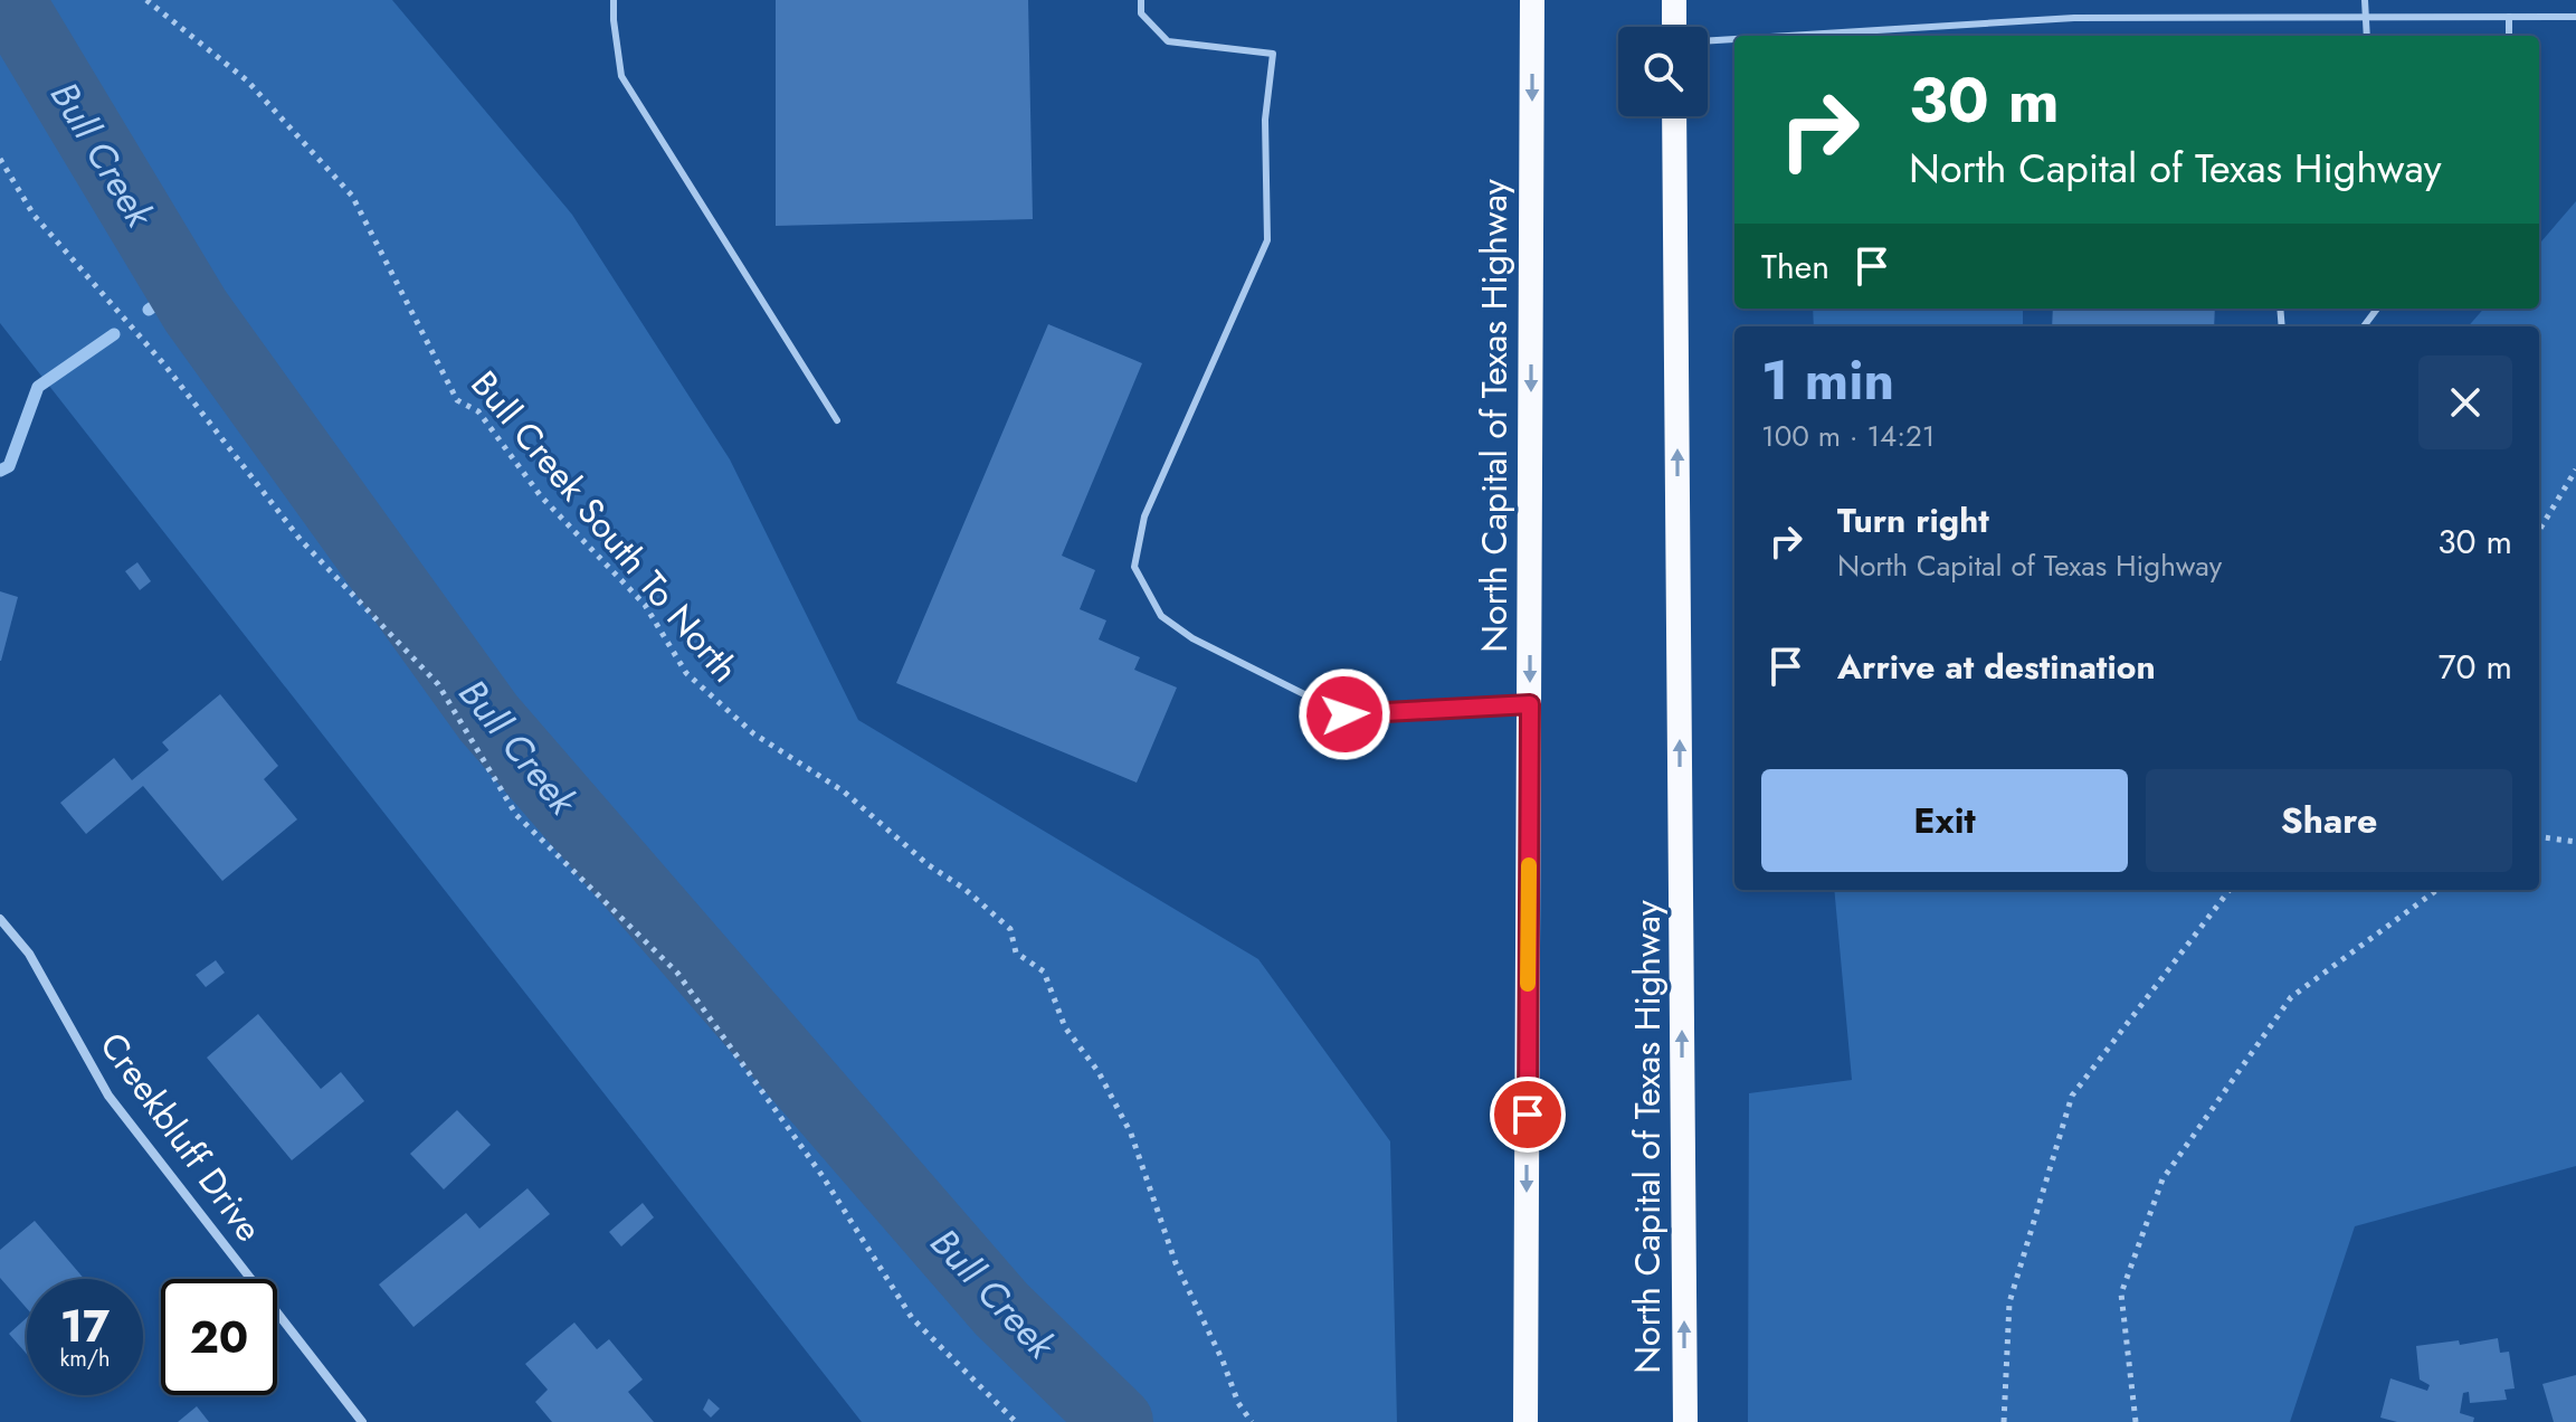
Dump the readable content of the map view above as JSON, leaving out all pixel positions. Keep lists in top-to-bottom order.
{
  "streets": {
    "highway": ["North Capital of Texas Highway"],
    "street": ["Creekbluff Drive"],
    "path": ["Bull Creek South To North"]
  },
  "water": ["Bull Creek"],
  "page": {
    "turn": ["30 m", "North Capital of Texas Highway"],
    "then": "Then",
    "heading": ["1 min", "100 m · 14:21"],
    "list": [
      {
        "name": "Turn right",
        "note": "North Capital of Texas Highway",
        "value": "30 m"
      },
      {
        "name": "Arrive at destination",
        "value": "70 m"
      }
    ],
    "buttons": ["Exit", "Share"],
    "speed": "17 km/h",
    "limit": "20"
  }
}
